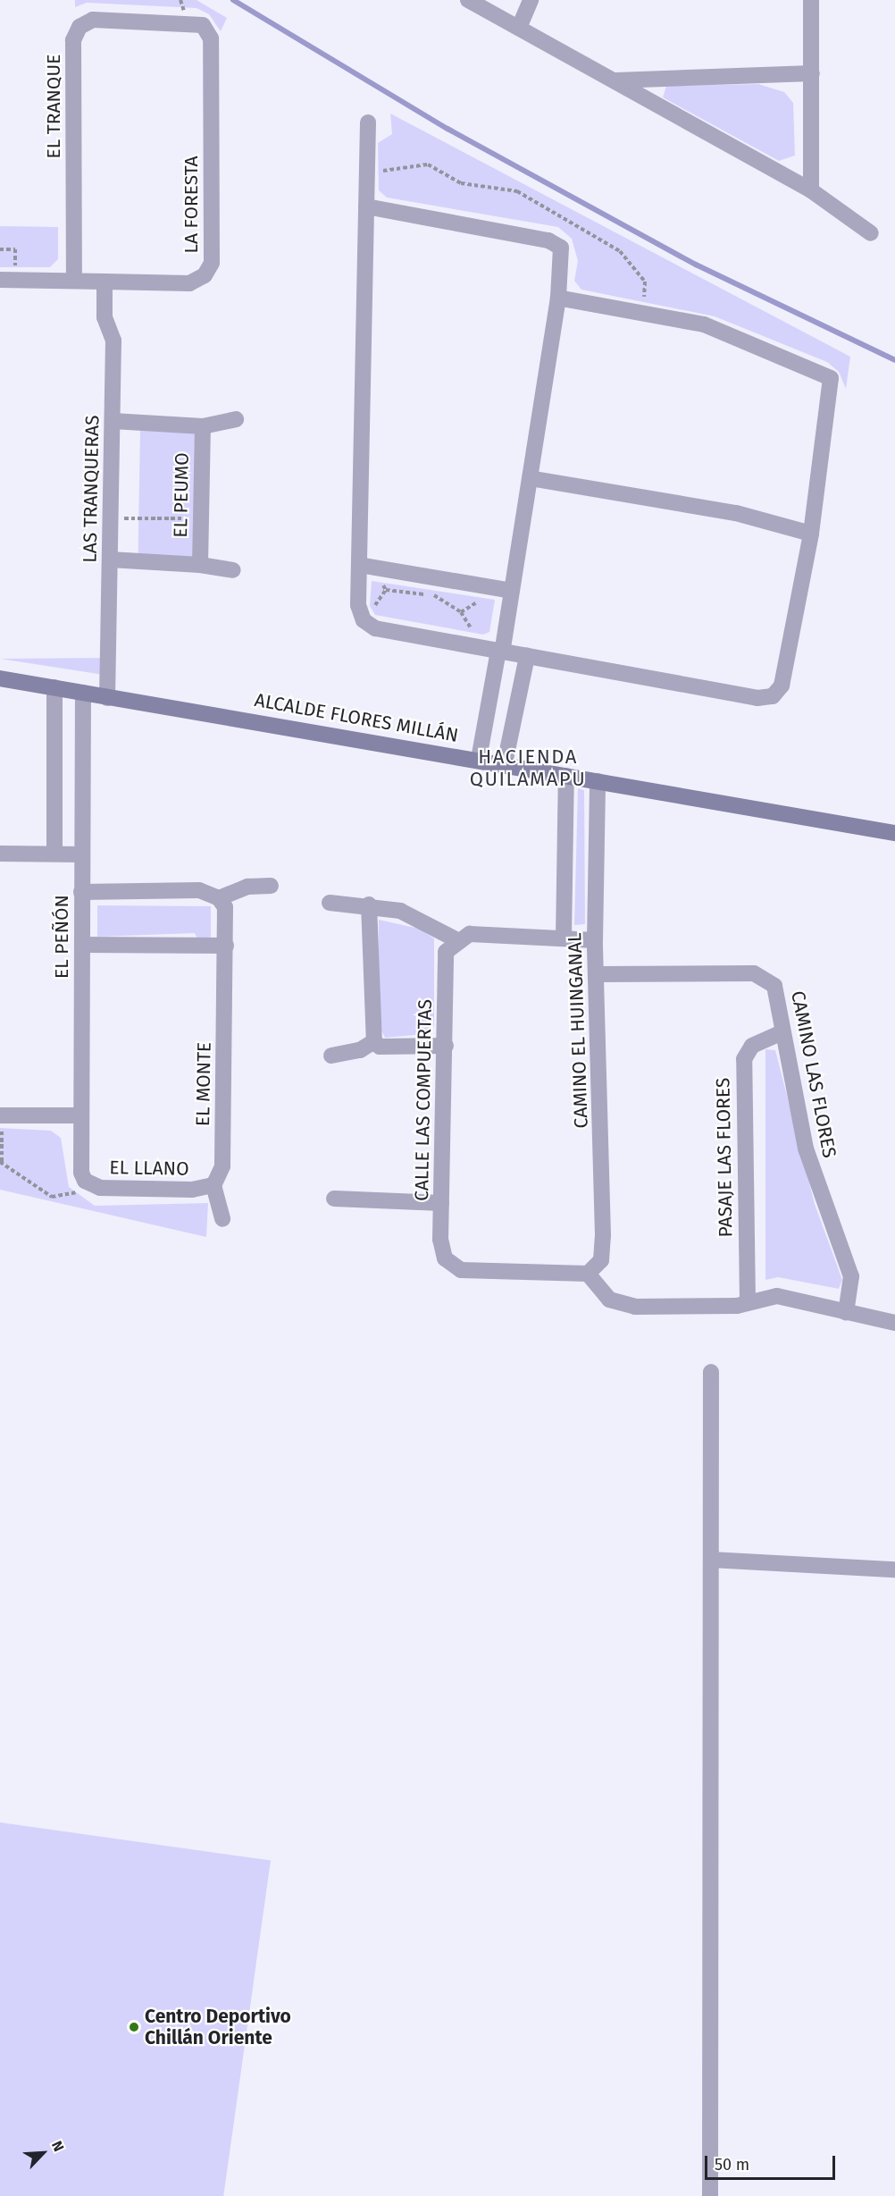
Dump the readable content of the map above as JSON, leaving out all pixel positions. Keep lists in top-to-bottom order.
{
  "streets": {
    "street": [
      "EL TRANQUE",
      "LA FORESTA",
      "LAS TRANQUERAS",
      "EL PEUMO",
      "ALCALDE FLORES MILLÁN",
      "EL PEÑÓN",
      "CAMINO EL HUINGANAL",
      "CAMINO LAS FLORES",
      "EL MONTE",
      "CALLE LAS COMPUERTAS",
      "PASAJE LAS FLORES",
      "EL LLANO"
    ]
  },
  "crossings": [
    ["EL TRANQUE", "LA FORESTA"],
    ["LA FORESTA", "LAS TRANQUERAS"],
    ["LAS TRANQUERAS", "EL PEUMO"],
    ["LAS TRANQUERAS", "ALCALDE FLORES MILLÁN"],
    ["ALCALDE FLORES MILLÁN", "EL PEÑÓN"],
    ["ALCALDE FLORES MILLÁN", "CAMINO EL HUINGANAL"],
    ["EL PEÑÓN", "EL LLANO"],
    ["CAMINO EL HUINGANAL", "CAMINO LAS FLORES"],
    ["CAMINO EL HUINGANAL", "CALLE LAS COMPUERTAS"],
    ["CAMINO LAS FLORES", "PASAJE LAS FLORES"],
    ["EL MONTE", "EL LLANO"]
  ],
  "districts": ["HACIENDA QUILAMAPU"],
  "places": ["Centro Deportivo Chillán Oriente"],
  "scale_bar": "50 m",
  "north": "top right"
}
